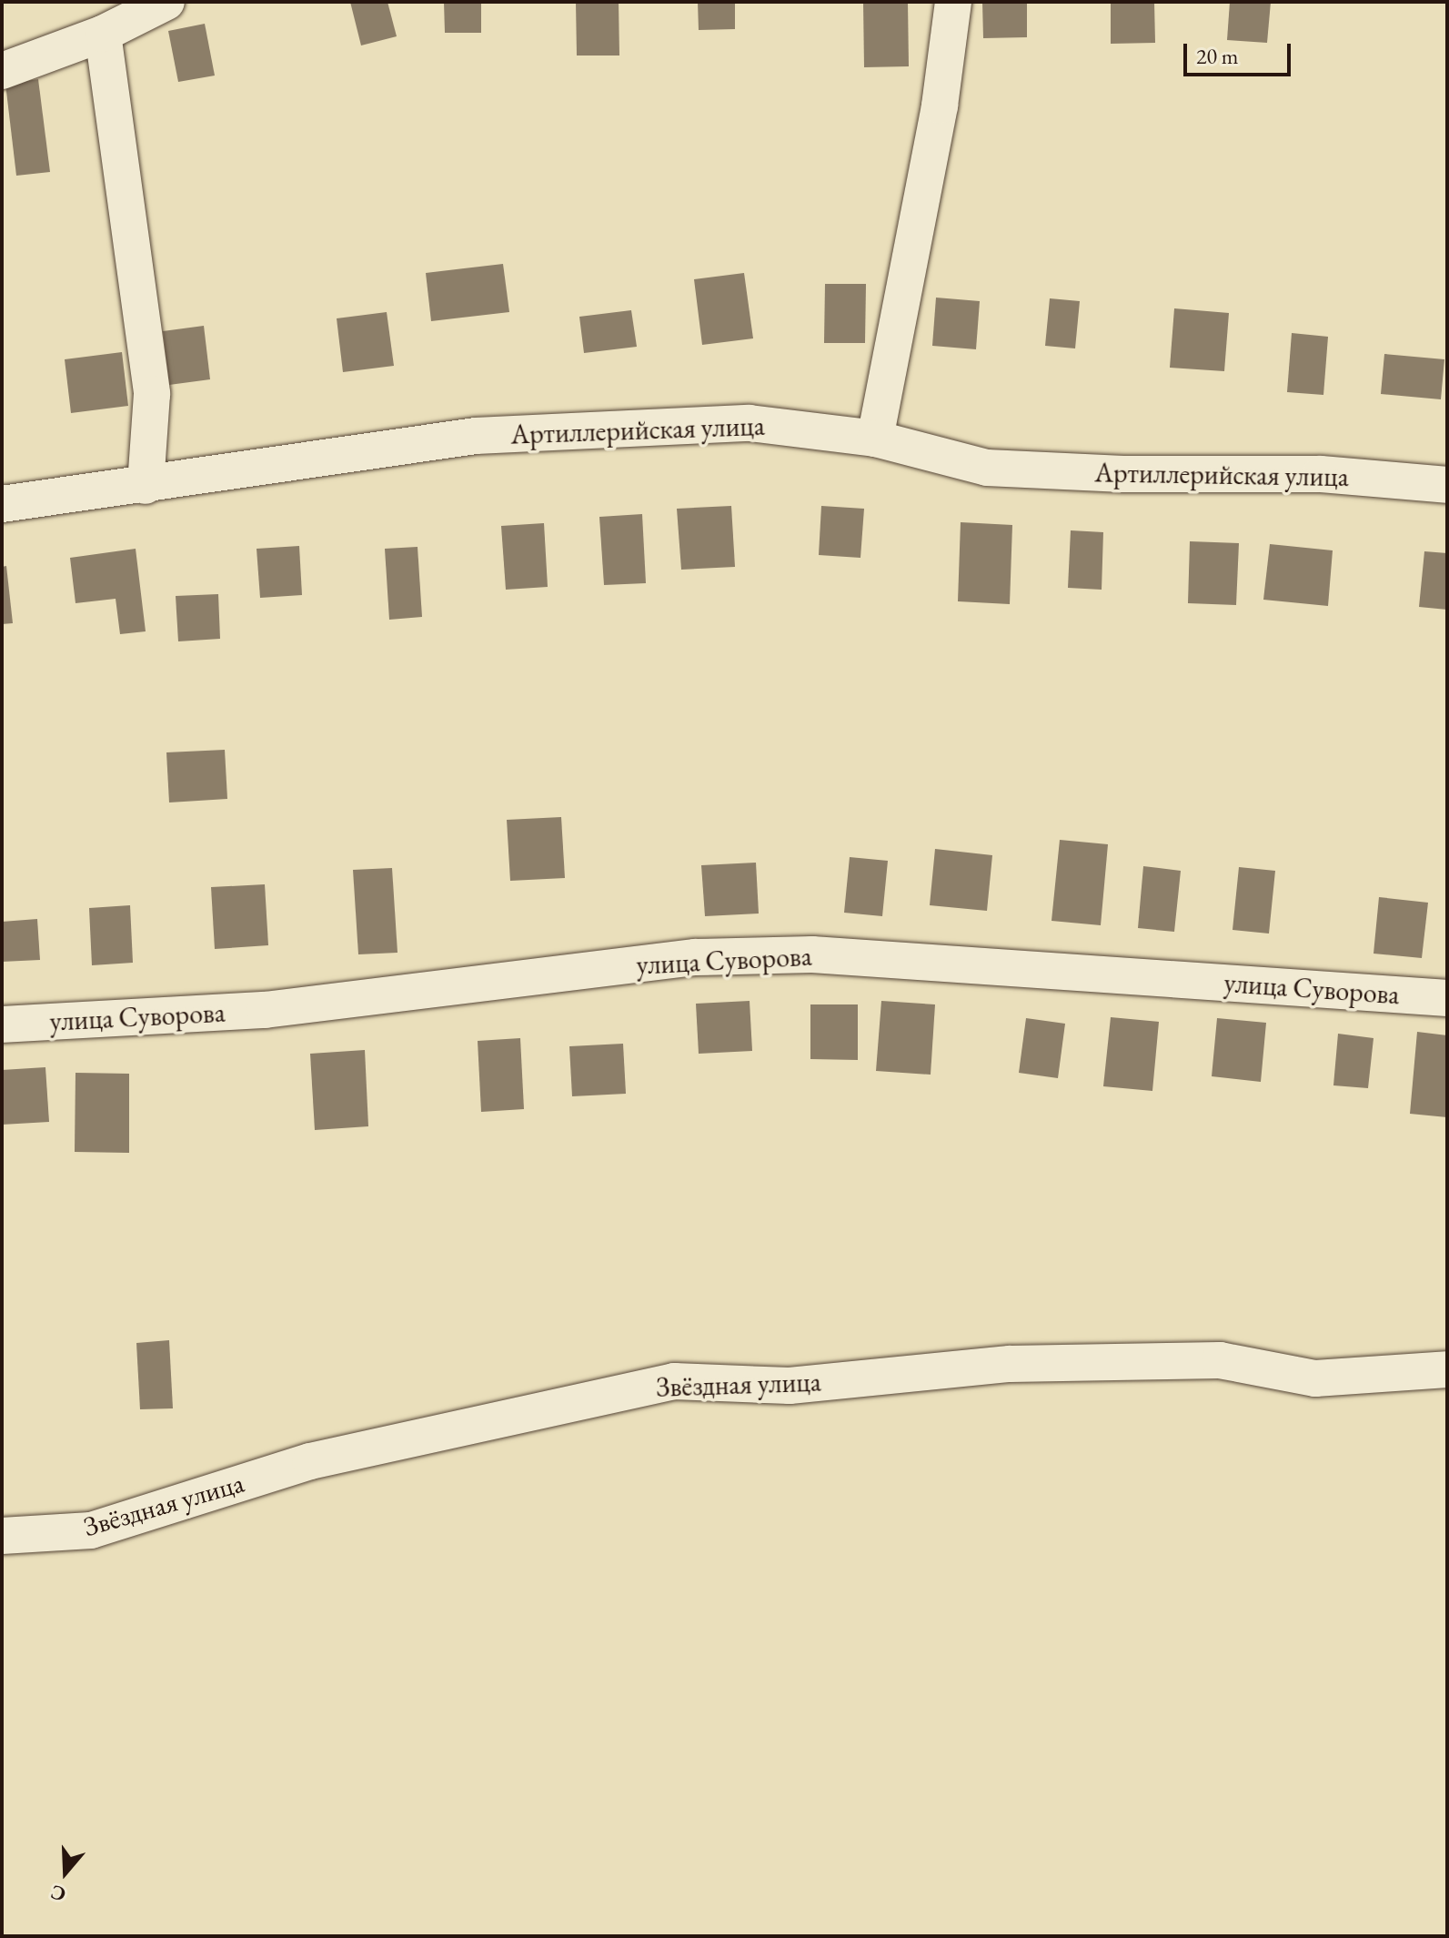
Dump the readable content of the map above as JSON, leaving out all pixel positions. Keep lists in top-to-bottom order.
{
  "streets": {
    "street": ["Артиллерийская улица", "улица Суворова", "Звёздная улица"]
  },
  "scale_bar": "20 m",
  "north": "bottom"
}
